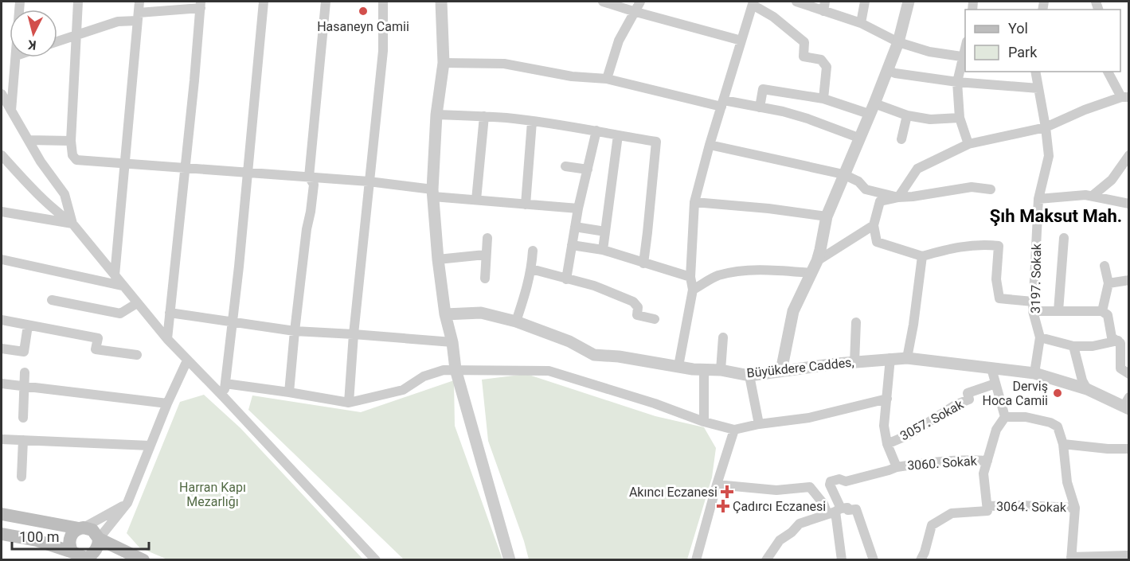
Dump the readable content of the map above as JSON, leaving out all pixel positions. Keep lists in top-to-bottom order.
{
  "streets": {
    "street": [
      "3197. Sokak",
      "Büyükdere Caddes,",
      "3057. Sokak",
      "3060. Sokak",
      "3064. Sokak"
    ]
  },
  "crossings": [
    ["3197. Sokak", "Büyükdere Caddes,"]
  ],
  "districts": ["Şıh Maksut Mah."],
  "parks": ["Harran Kapı Mezarlığı"],
  "places": {
    "other": ["Hasaneyn Camii", "Derviş Hoca Camii"],
    "health": ["Akıncı Eczanesi", "Çadırcı Eczanesi"]
  },
  "legend": ["Yol", "Park"],
  "scale_bar": "100 m",
  "north": "bottom"
}
